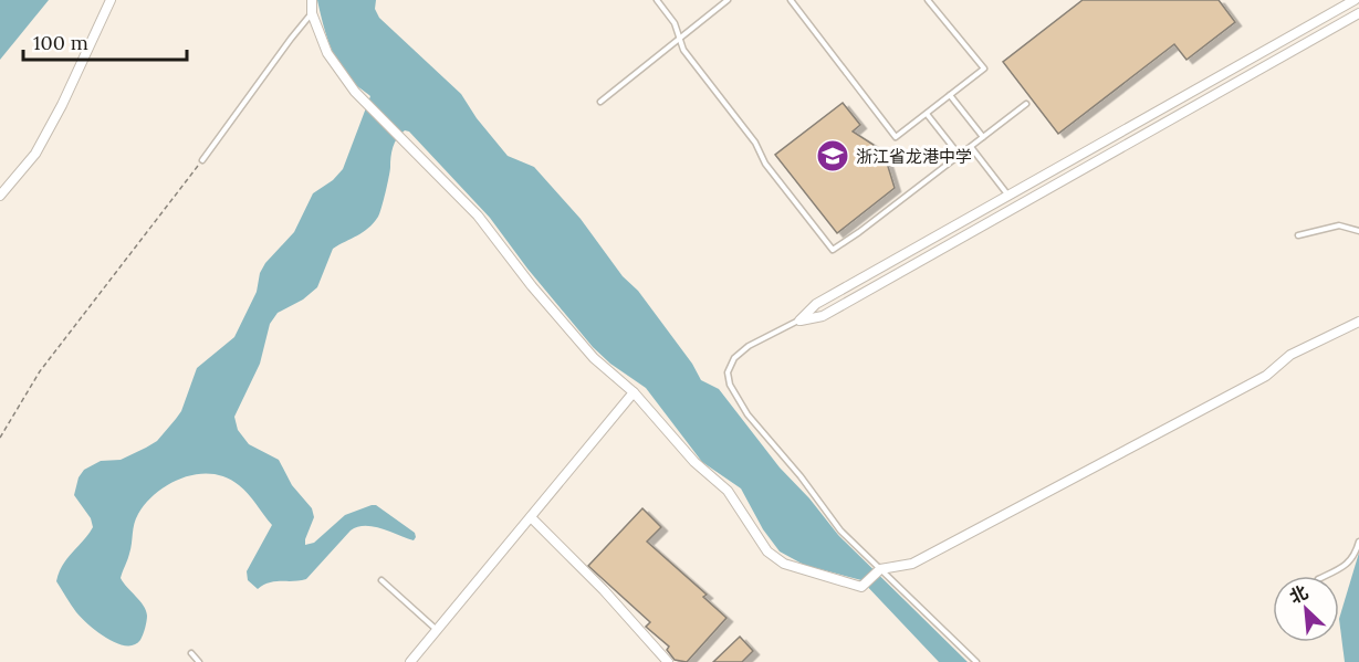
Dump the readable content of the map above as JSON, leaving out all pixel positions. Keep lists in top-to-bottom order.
{
  "places": {
    "school or university": ["浙江省龙港中学"]
  },
  "scale_bar": "100 m",
  "north": "top left"
}
